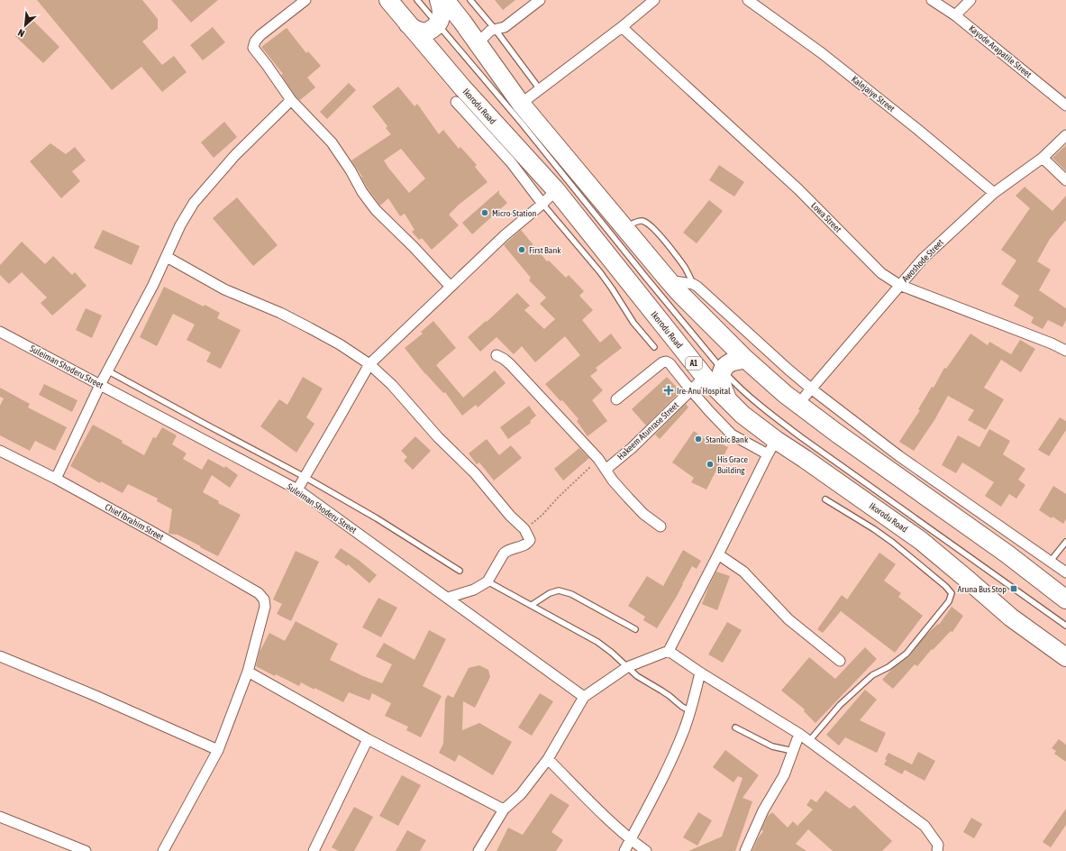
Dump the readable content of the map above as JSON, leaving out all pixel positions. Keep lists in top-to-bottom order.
{
  "streets": {
    "highway": ["Ikorodu Road", "A1"],
    "street": [
      "Kayode Arapatile Street",
      "Kalejaiye Street",
      "Lowa Street",
      "Awoshode Street",
      "Suleiman Shoderu Street",
      "Hakeem Atunrase Street",
      "Chief Ibrahim Street"
    ]
  },
  "crossings": [
    ["Kalejaiye Street", "Awoshode Street"],
    ["Ikorodu Road", "Hakeem Atunrase Street"],
    ["Lowa Street", "Awoshode Street"]
  ],
  "places": {
    "other": [
      "Micro-Station",
      "First Bank",
      "Stanbic Bank",
      "His Grace Building"
    ],
    "health": ["Ire-Anu Hospital"],
    "transit": ["Aruna Bus Stop"]
  },
  "north": "bottom left"
}
